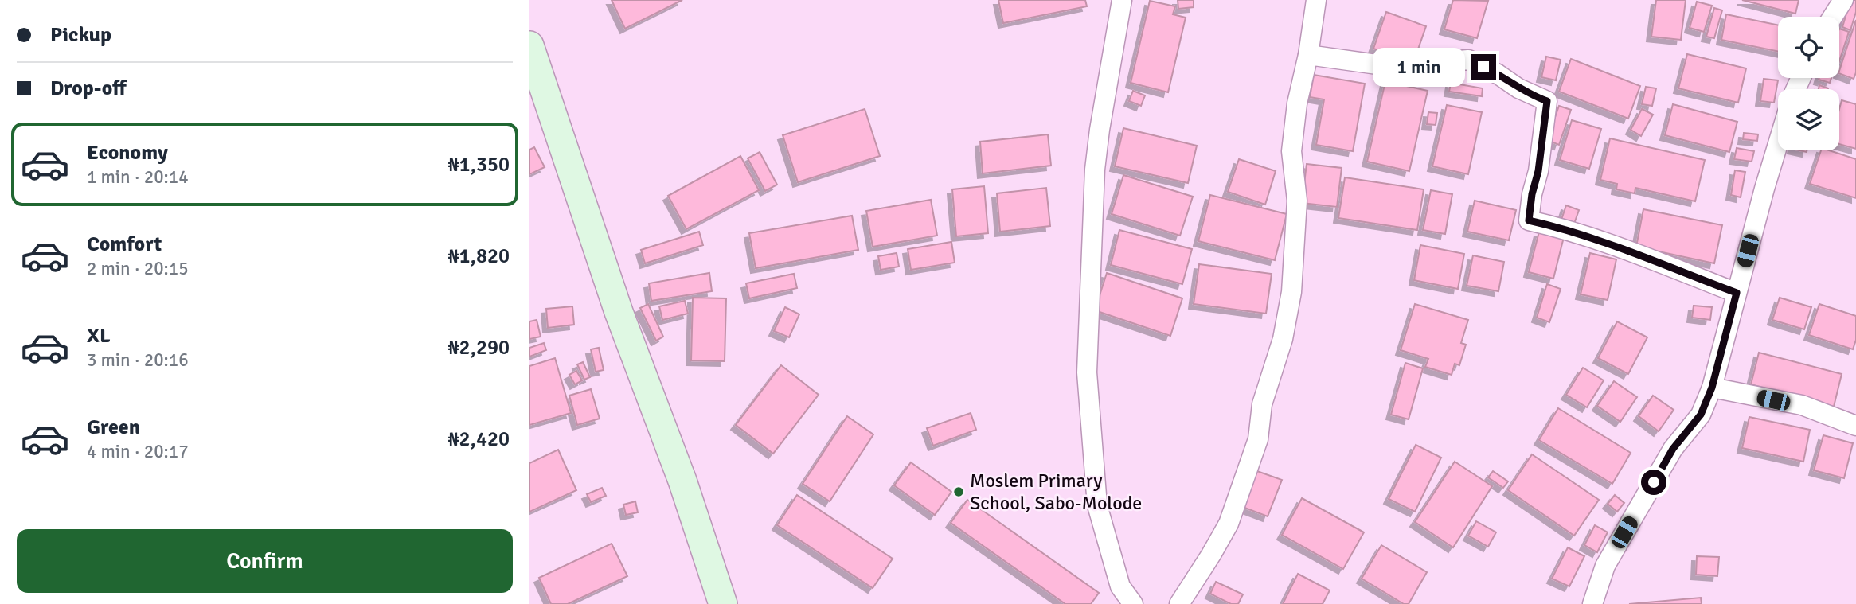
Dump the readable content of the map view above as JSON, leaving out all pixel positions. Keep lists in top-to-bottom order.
{
  "places": ["Moslem Primary School, Sabo-Molode"],
  "page": {
    "banner": ["Pickup", "Drop-off"],
    "bubble": "1 min",
    "list": [
      {
        "name": "Economy",
        "note": "1 min · 20:14",
        "value": "₦1,350"
      },
      {
        "name": "Comfort",
        "note": "2 min · 20:15",
        "value": "₦1,820"
      },
      {
        "name": "XL",
        "note": "3 min · 20:16",
        "value": "₦2,290"
      },
      {
        "name": "Green",
        "note": "4 min · 20:17",
        "value": "₦2,420"
      }
    ],
    "buttons": "Confirm"
  }
}
